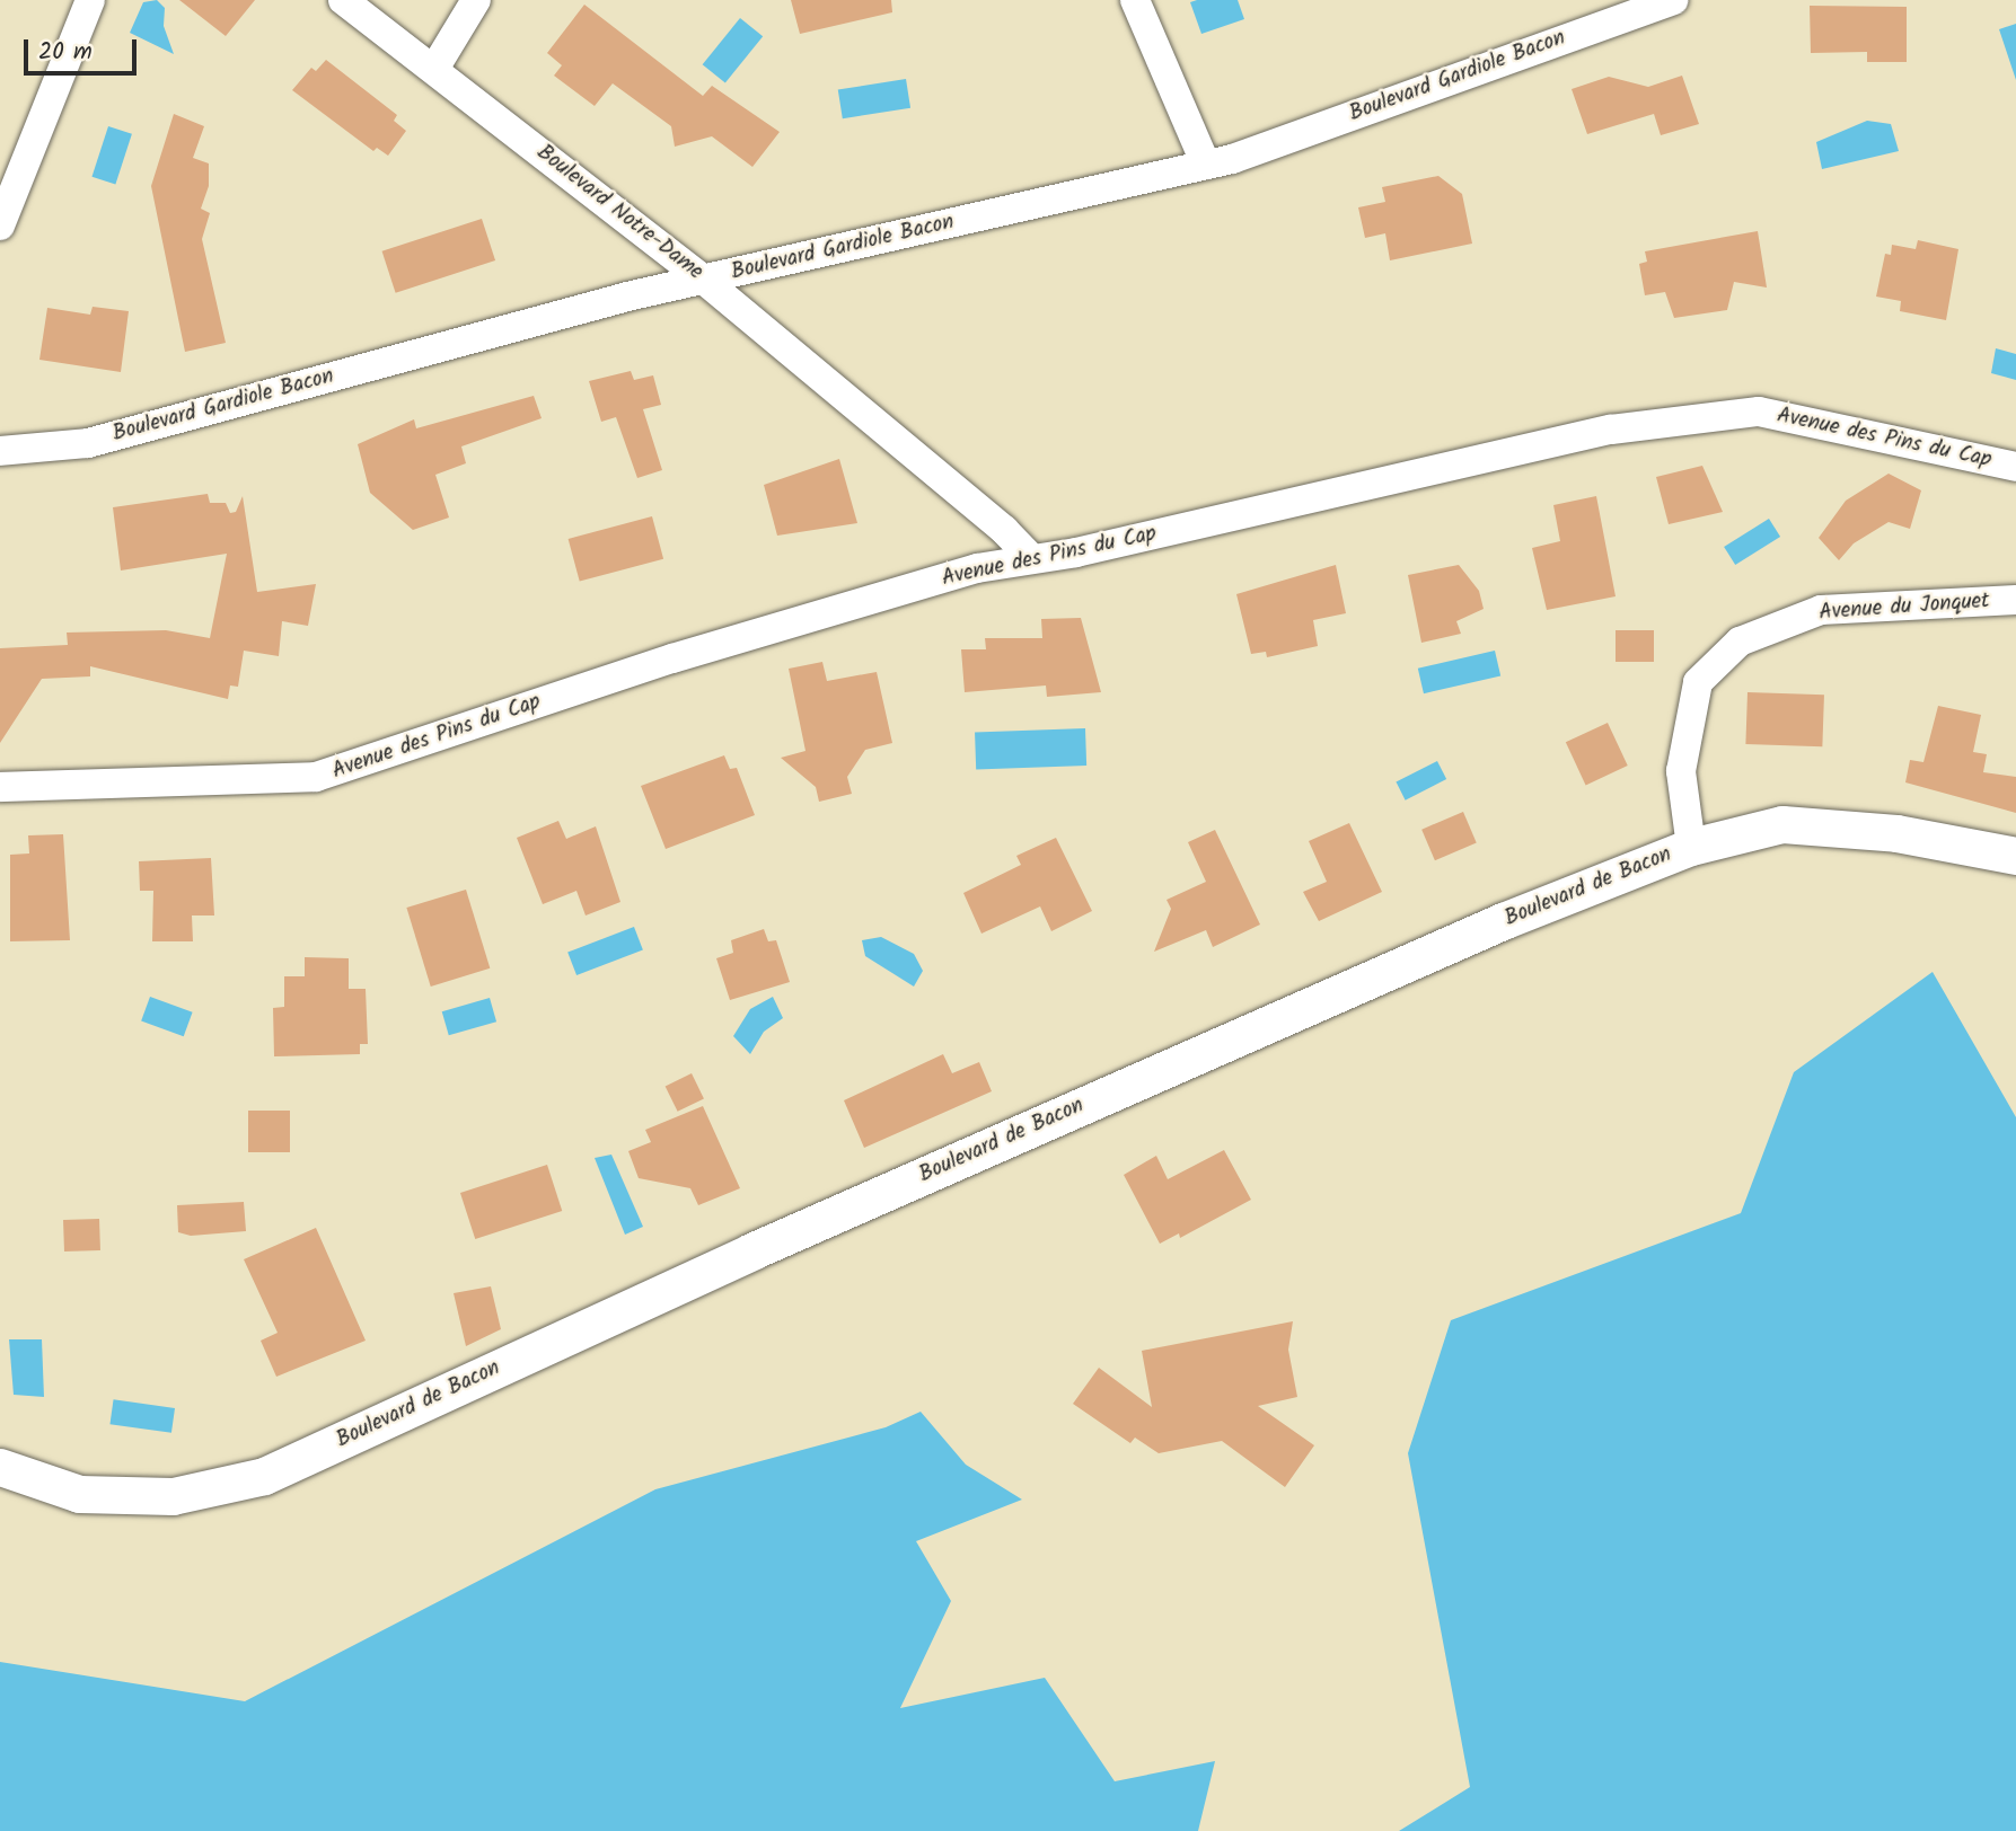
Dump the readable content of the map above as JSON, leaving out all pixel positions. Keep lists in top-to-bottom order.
{
  "streets": {
    "street": [
      "Boulevard Gardiole Bacon",
      "Boulevard Notre-Dame",
      "Avenue des Pins du Cap",
      "Avenue du Jonquet",
      "Boulevard de Bacon"
    ]
  },
  "crossings": [
    ["Boulevard Gardiole Bacon", "Boulevard Notre-Dame"],
    ["Boulevard Notre-Dame", "Avenue des Pins du Cap"],
    ["Avenue du Jonquet", "Boulevard de Bacon"]
  ],
  "scale_bar": "20 m"
}
